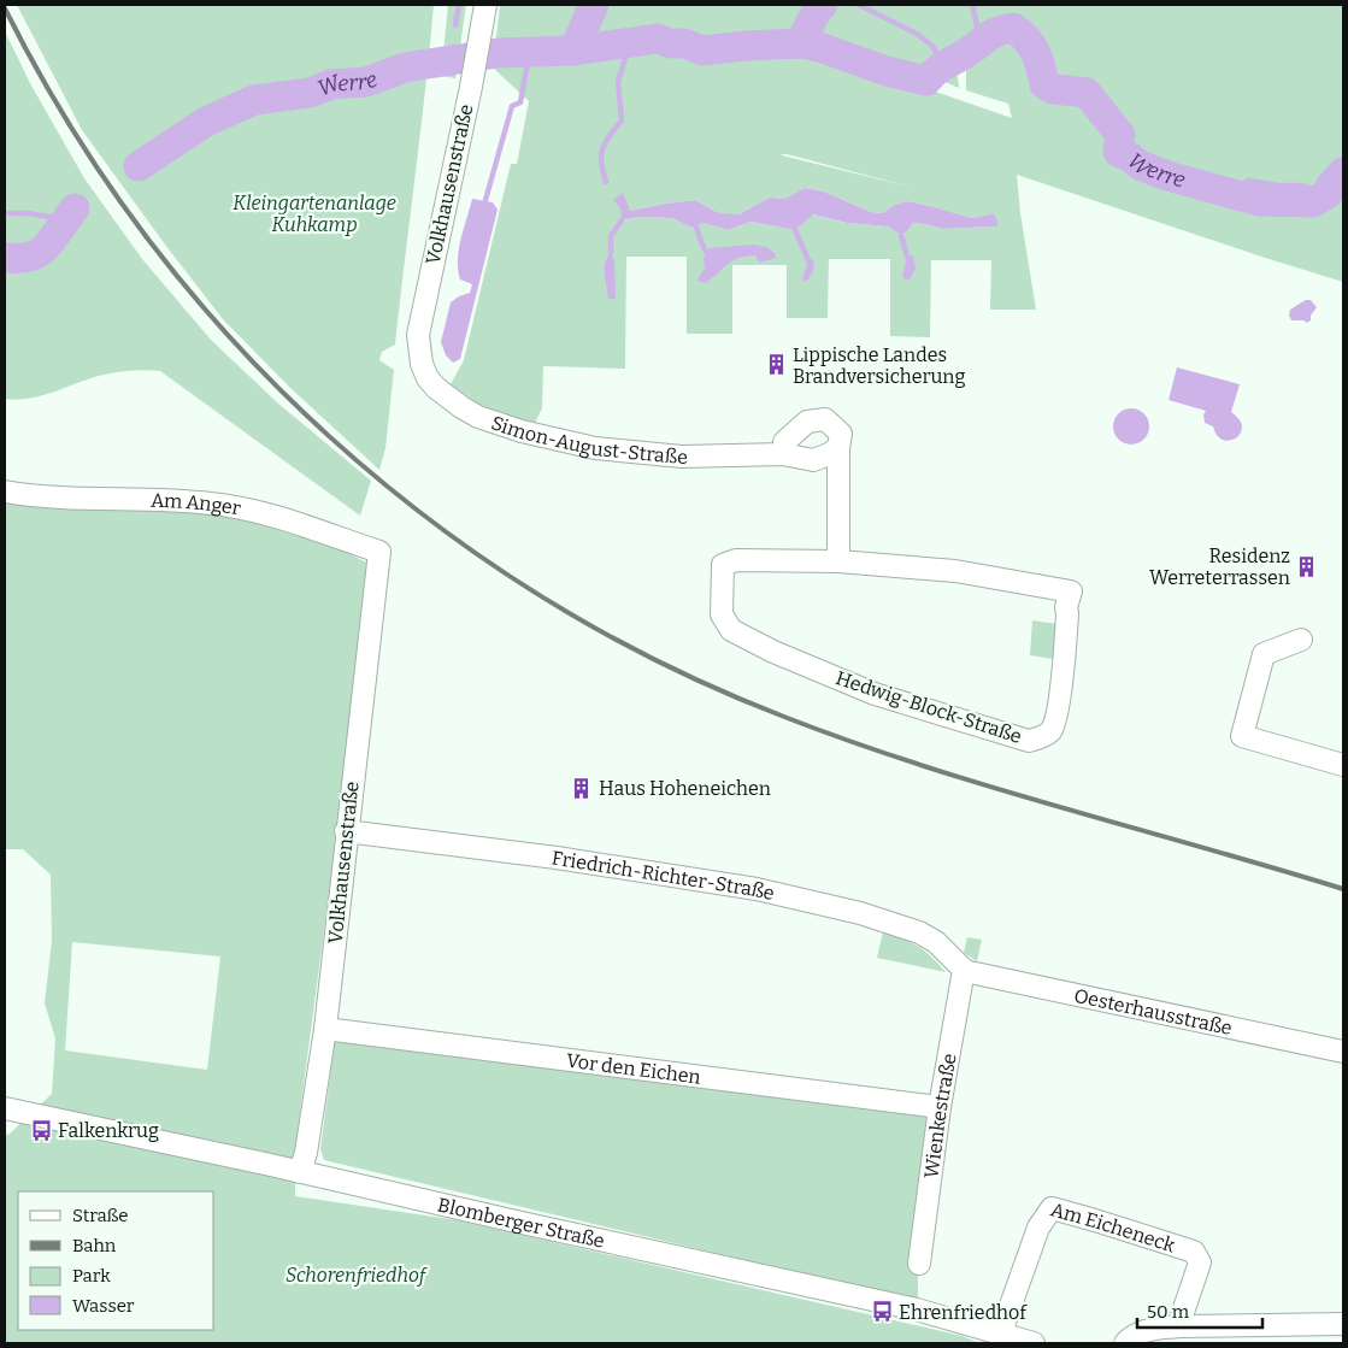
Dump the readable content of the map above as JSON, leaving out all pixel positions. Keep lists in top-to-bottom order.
{
  "streets": {
    "street": [
      "Volkhausenstraße",
      "Simon-August-Straße",
      "Am Anger",
      "Hedwig-Block-Straße",
      "Friedrich-Richter-Straße",
      "Oesterhausstraße",
      "Vor den Eichen",
      "Wienkestraße",
      "Blomberger Straße",
      "Am Eicheneck"
    ]
  },
  "crossings": [
    ["Volkhausenstraße", "Simon-August-Straße"],
    ["Volkhausenstraße", "Am Anger"],
    ["Volkhausenstraße", "Friedrich-Richter-Straße"],
    ["Volkhausenstraße", "Vor den Eichen"],
    ["Volkhausenstraße", "Blomberger Straße"],
    ["Friedrich-Richter-Straße", "Oesterhausstraße"],
    ["Friedrich-Richter-Straße", "Wienkestraße"],
    ["Oesterhausstraße", "Wienkestraße"],
    ["Vor den Eichen", "Wienkestraße"],
    ["Blomberger Straße", "Am Eicheneck"]
  ],
  "water": ["Werre"],
  "parks": ["Kleingartenanlage Kuhkamp", "Schorenfriedhof"],
  "places": {
    "building": ["Lippische Landes Brandversicherung", "Residenz Werreterrassen", "Haus Hoheneichen"],
    "bus stop": ["Falkenkrug", "Ehrenfriedhof"]
  },
  "legend": [
    "Straße",
    "Bahn",
    "Park",
    "Wasser"
  ],
  "scale_bar": "50 m"
}
